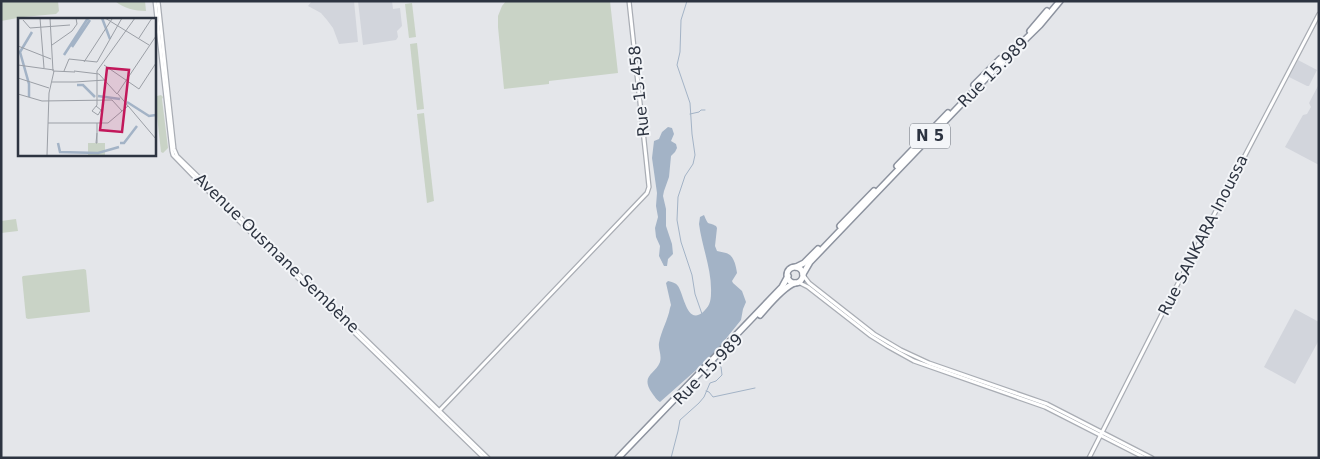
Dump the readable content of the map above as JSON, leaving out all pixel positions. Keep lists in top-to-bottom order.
{
  "streets": {
    "highway": ["Rue 15.989", "N 5"],
    "main road": ["Rue 15.458", "Rue SANKARA Inoussa", "Avenue Ousmane Sembène"]
  },
  "crossings": [
    ["Rue 15.989", "N 5"],
    ["Rue 15.458", "Avenue Ousmane Sembène"]
  ]
}
